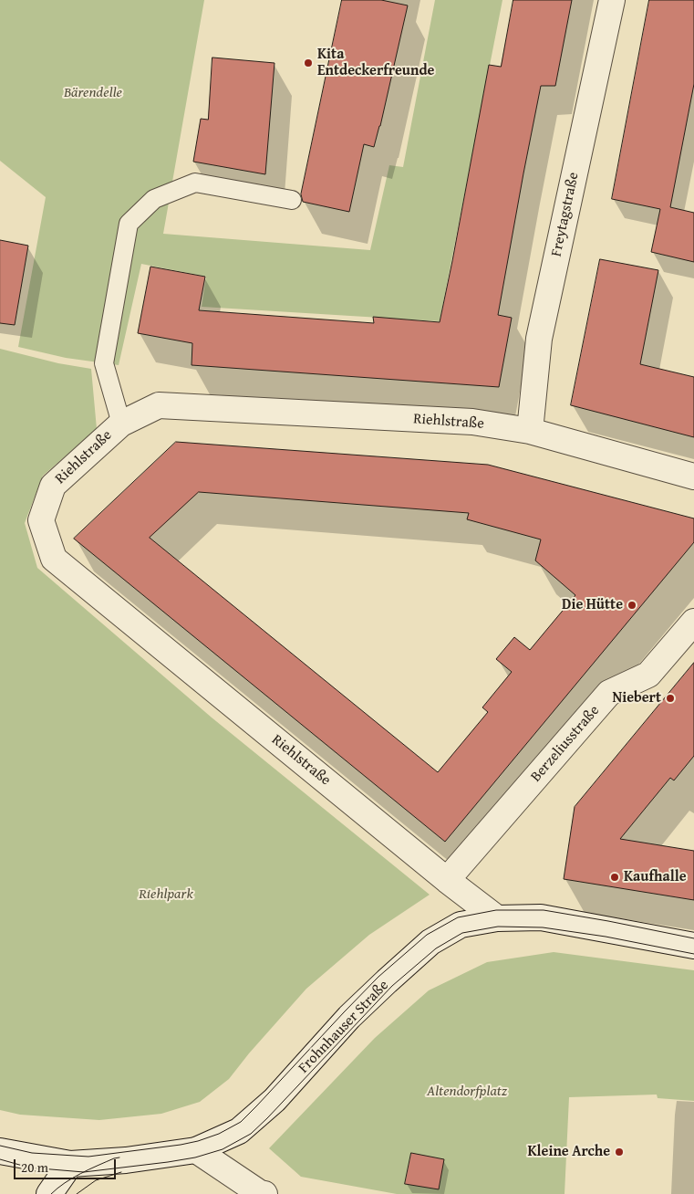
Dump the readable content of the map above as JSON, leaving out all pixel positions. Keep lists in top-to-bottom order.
{
  "streets": {
    "street": [
      "Freytagstraße",
      "Riehlstraße",
      "Berzeliusstraße",
      "Frohnhauser Straße"
    ]
  },
  "crossings": [
    ["Freytagstraße", "Riehlstraße"],
    ["Riehlstraße", "Berzeliusstraße"],
    ["Riehlstraße", "Frohnhauser Straße"]
  ],
  "parks": ["Bärendelle", "Riehlpark", "Altendorfplatz"],
  "places": [
    "Kita Entdeckerfreunde",
    "Die Hütte",
    "Niebert",
    "Kaufhalle",
    "Kleine Arche"
  ],
  "scale_bar": "20 m"
}
